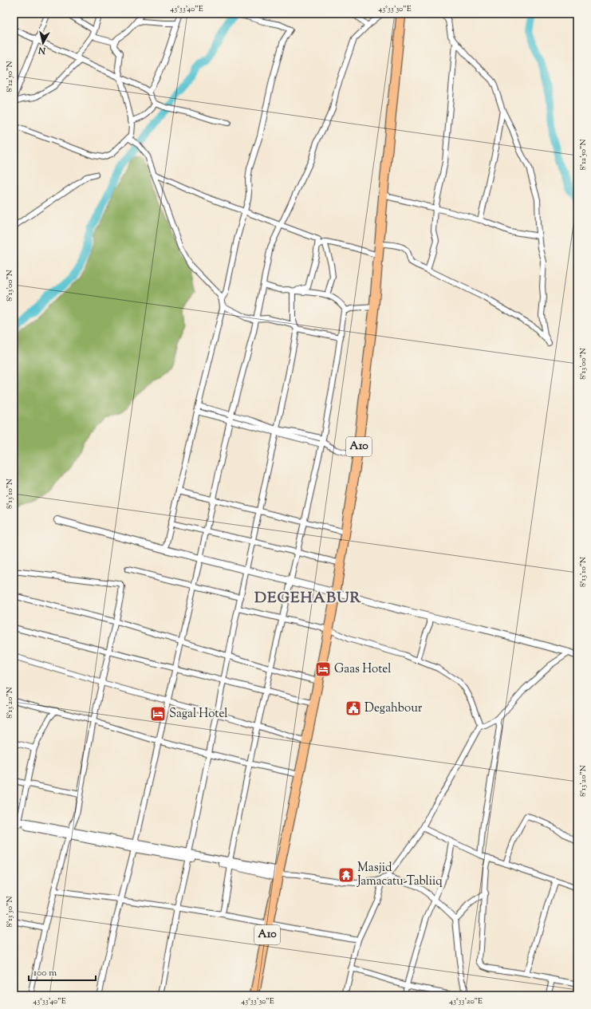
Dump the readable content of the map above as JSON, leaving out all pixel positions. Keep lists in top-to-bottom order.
{
  "streets": {
    "highway": ["A10"]
  },
  "districts": ["DEGEHABUR"],
  "places": {
    "hotel": ["Gaas Hotel", "Sagal Hotel"],
    "public building": ["Degahbour"],
    "temple": ["Masjid Jamacatu-Tabliiq"]
  },
  "scale_bar": "100 m",
  "north": "bottom",
  "coordinates": [
    "43°33'40\"E",
    "43°33'30\"E",
    "8°12'50\"N",
    "8°13'00\"N",
    "8°13'10\"N",
    "8°13'20\"N",
    "8°13'30\"N",
    "43°33'20\"E"
  ]
}
